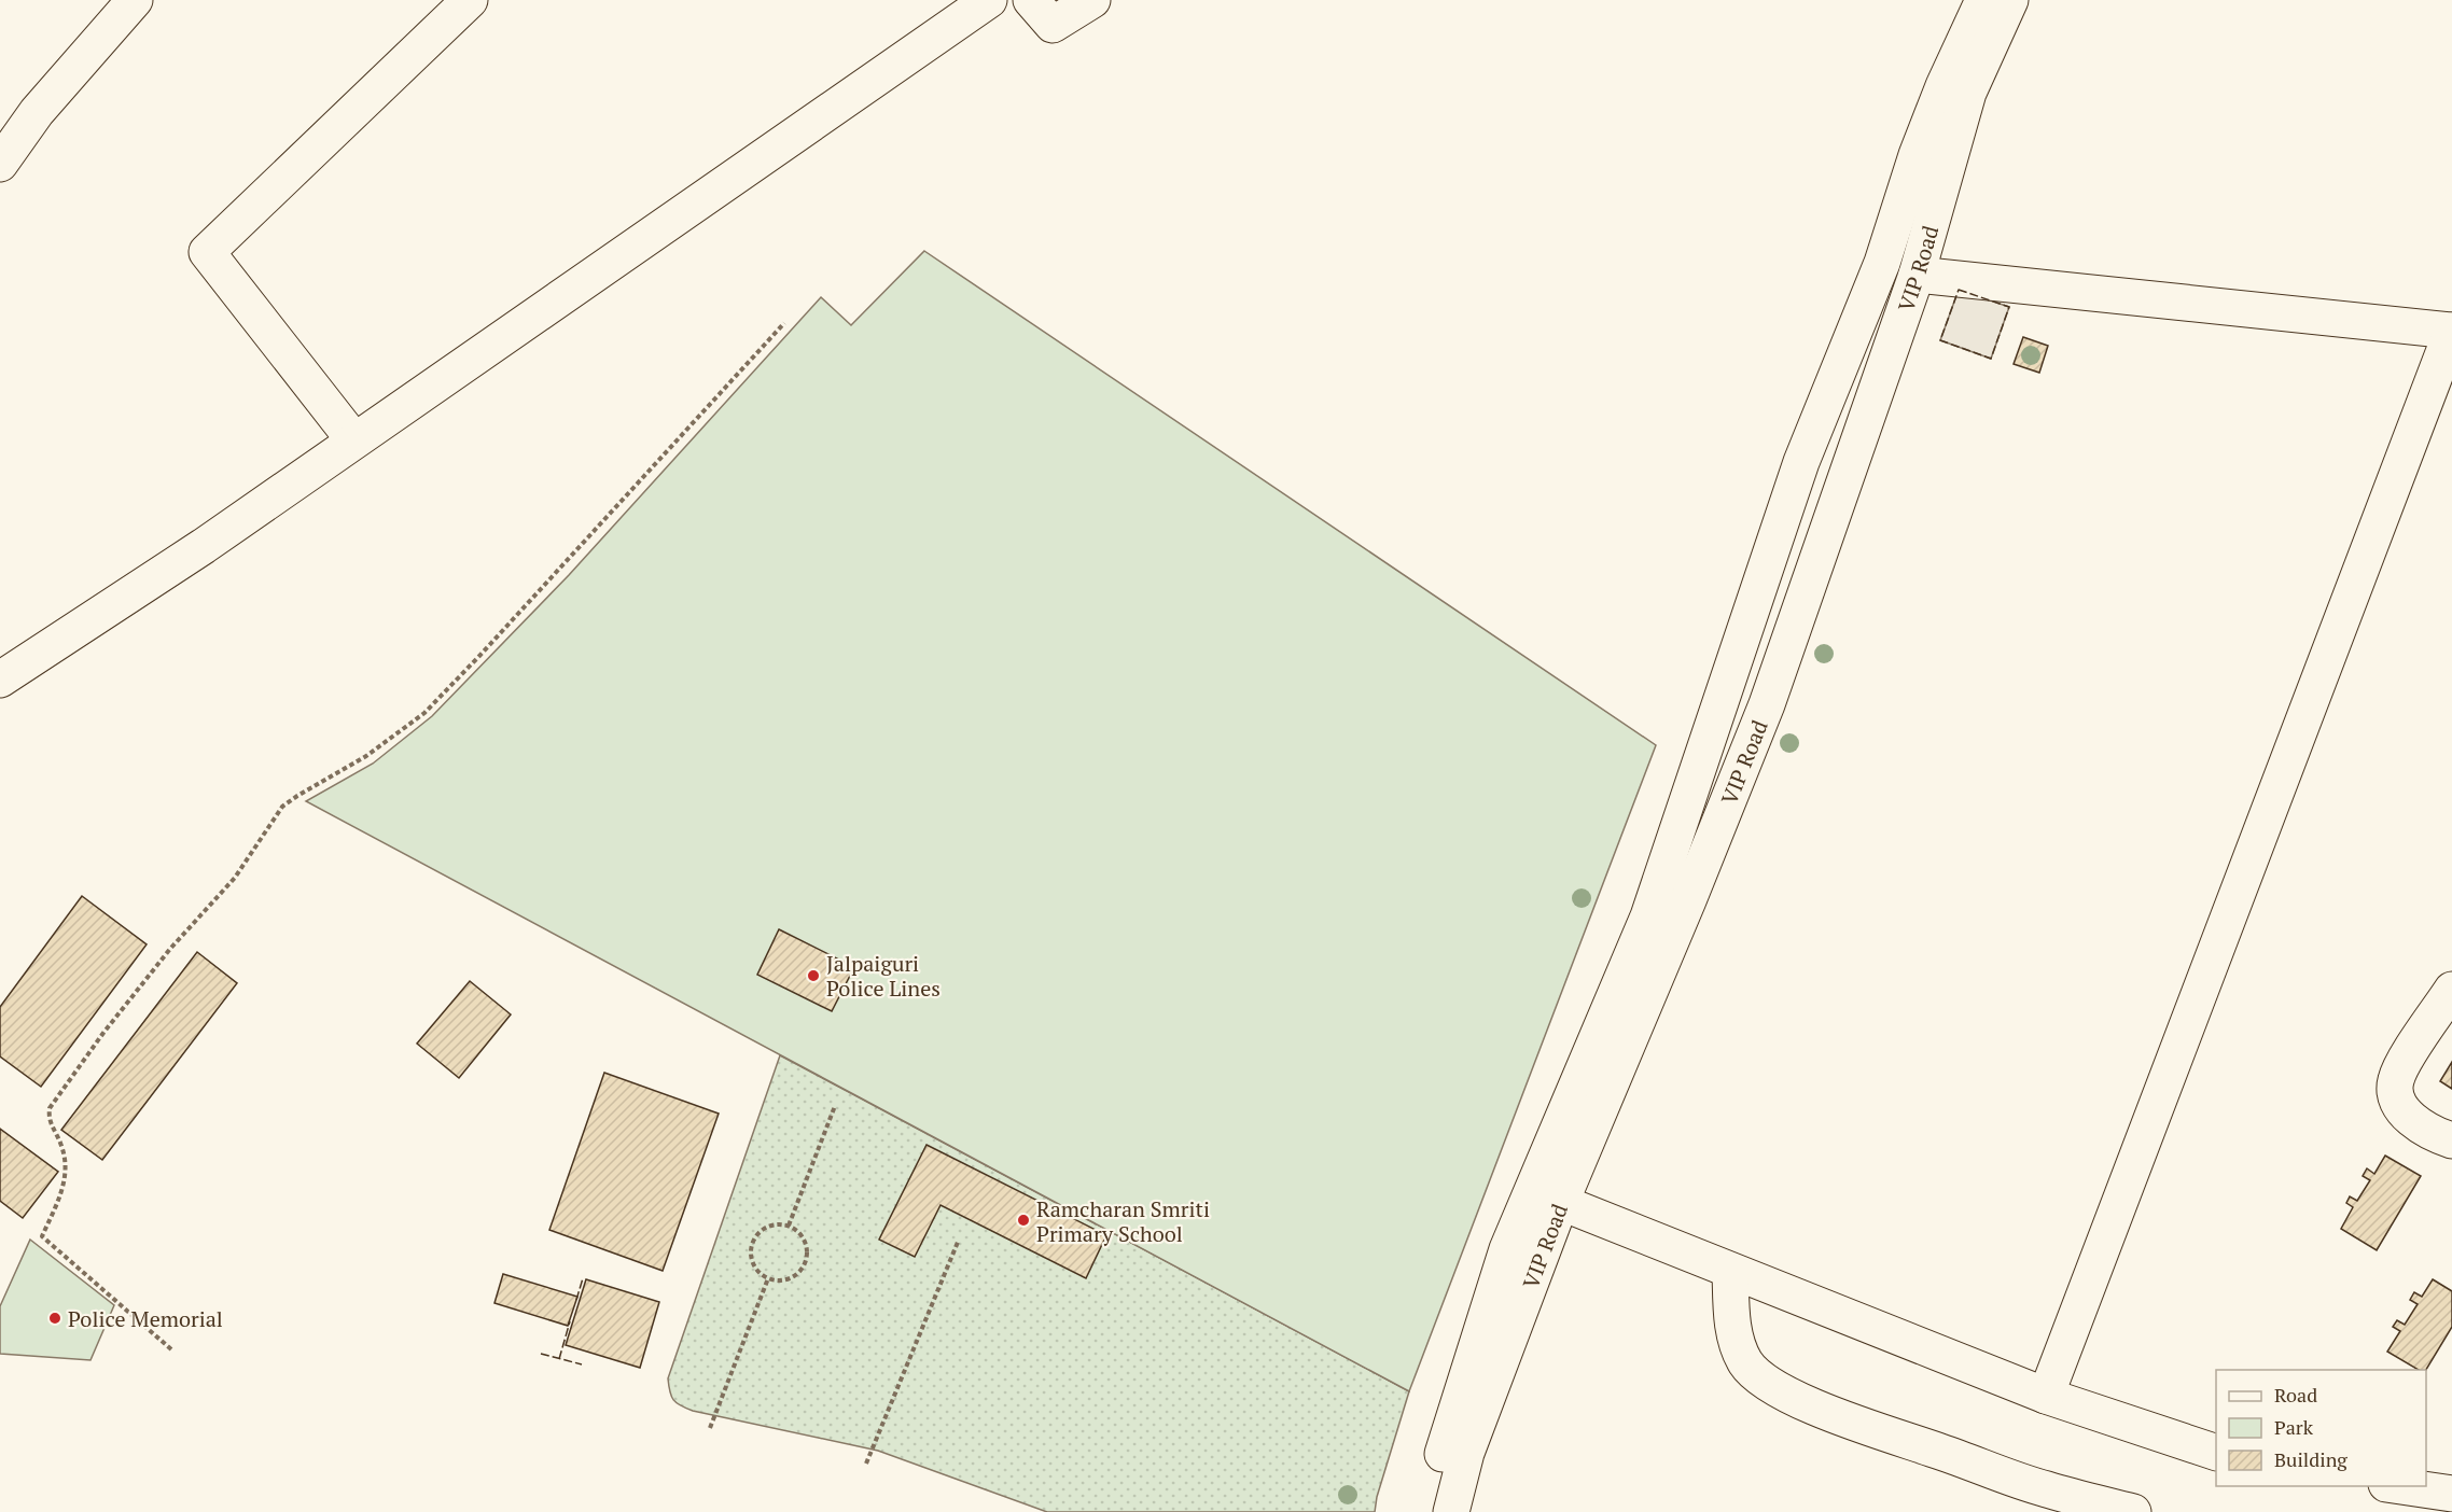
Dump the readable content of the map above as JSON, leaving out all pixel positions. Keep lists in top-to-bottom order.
{
  "streets": {
    "street": ["VIP Road"]
  },
  "places": ["Jalpaiguri Police Lines", "Ramcharan Smriti Primary School", "Police Memorial"],
  "legend": ["Road", "Park", "Building"]
}
